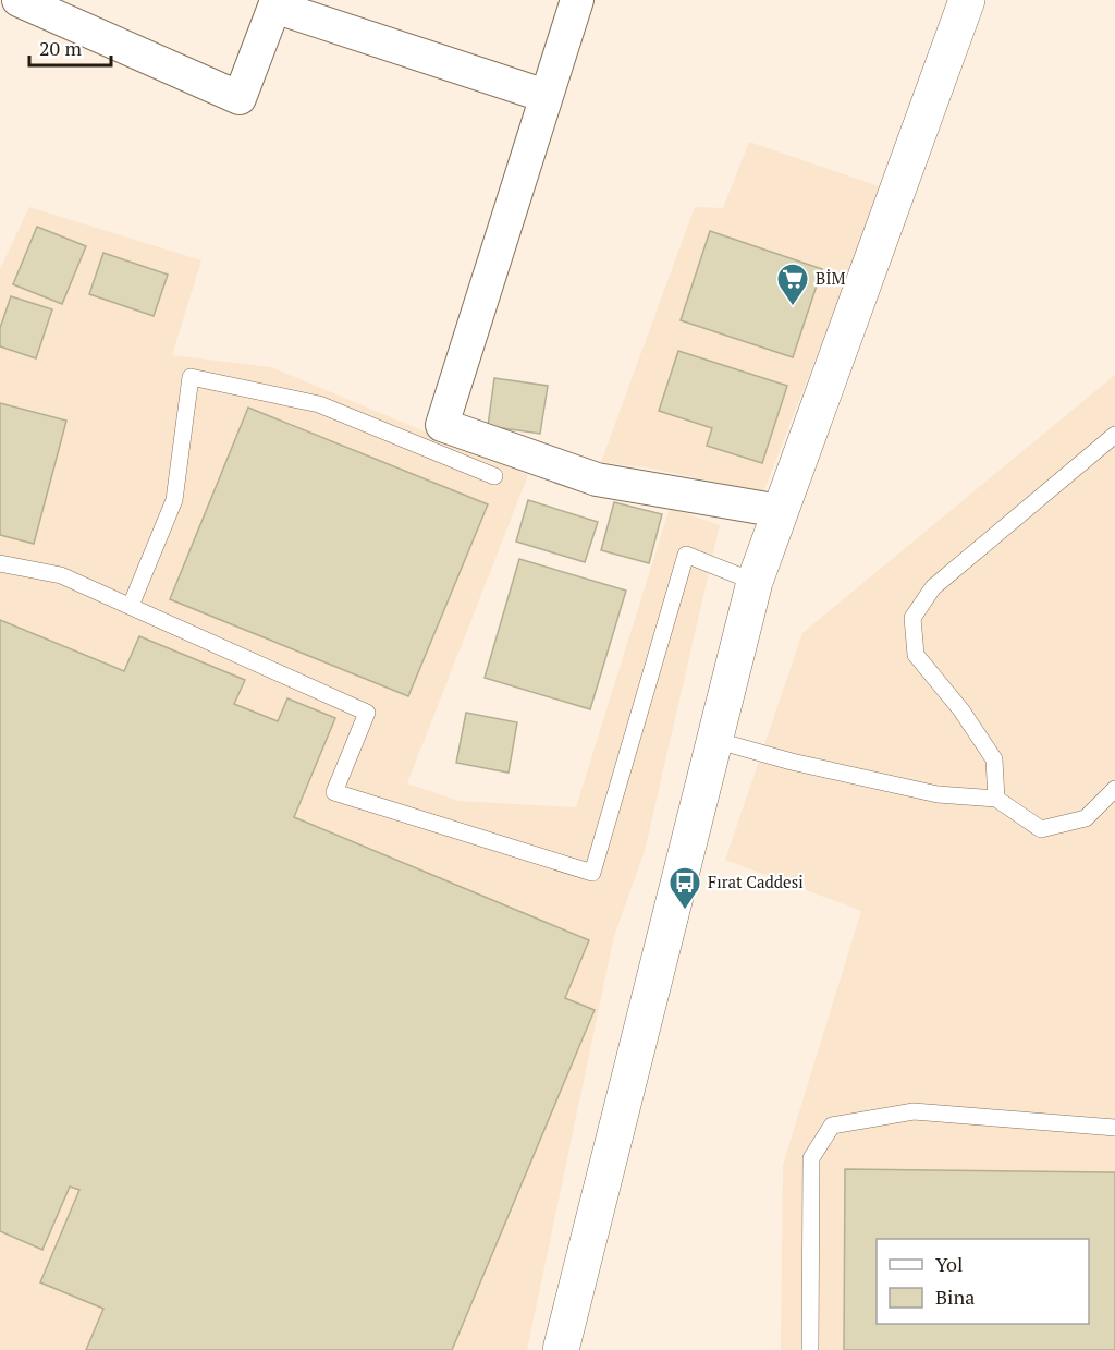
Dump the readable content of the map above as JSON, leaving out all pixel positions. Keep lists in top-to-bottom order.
{
  "places": {
    "supermarket": ["BİM"],
    "bus stop": ["Fırat Caddesi"]
  },
  "legend": ["Yol", "Bina"],
  "scale_bar": "20 m"
}
